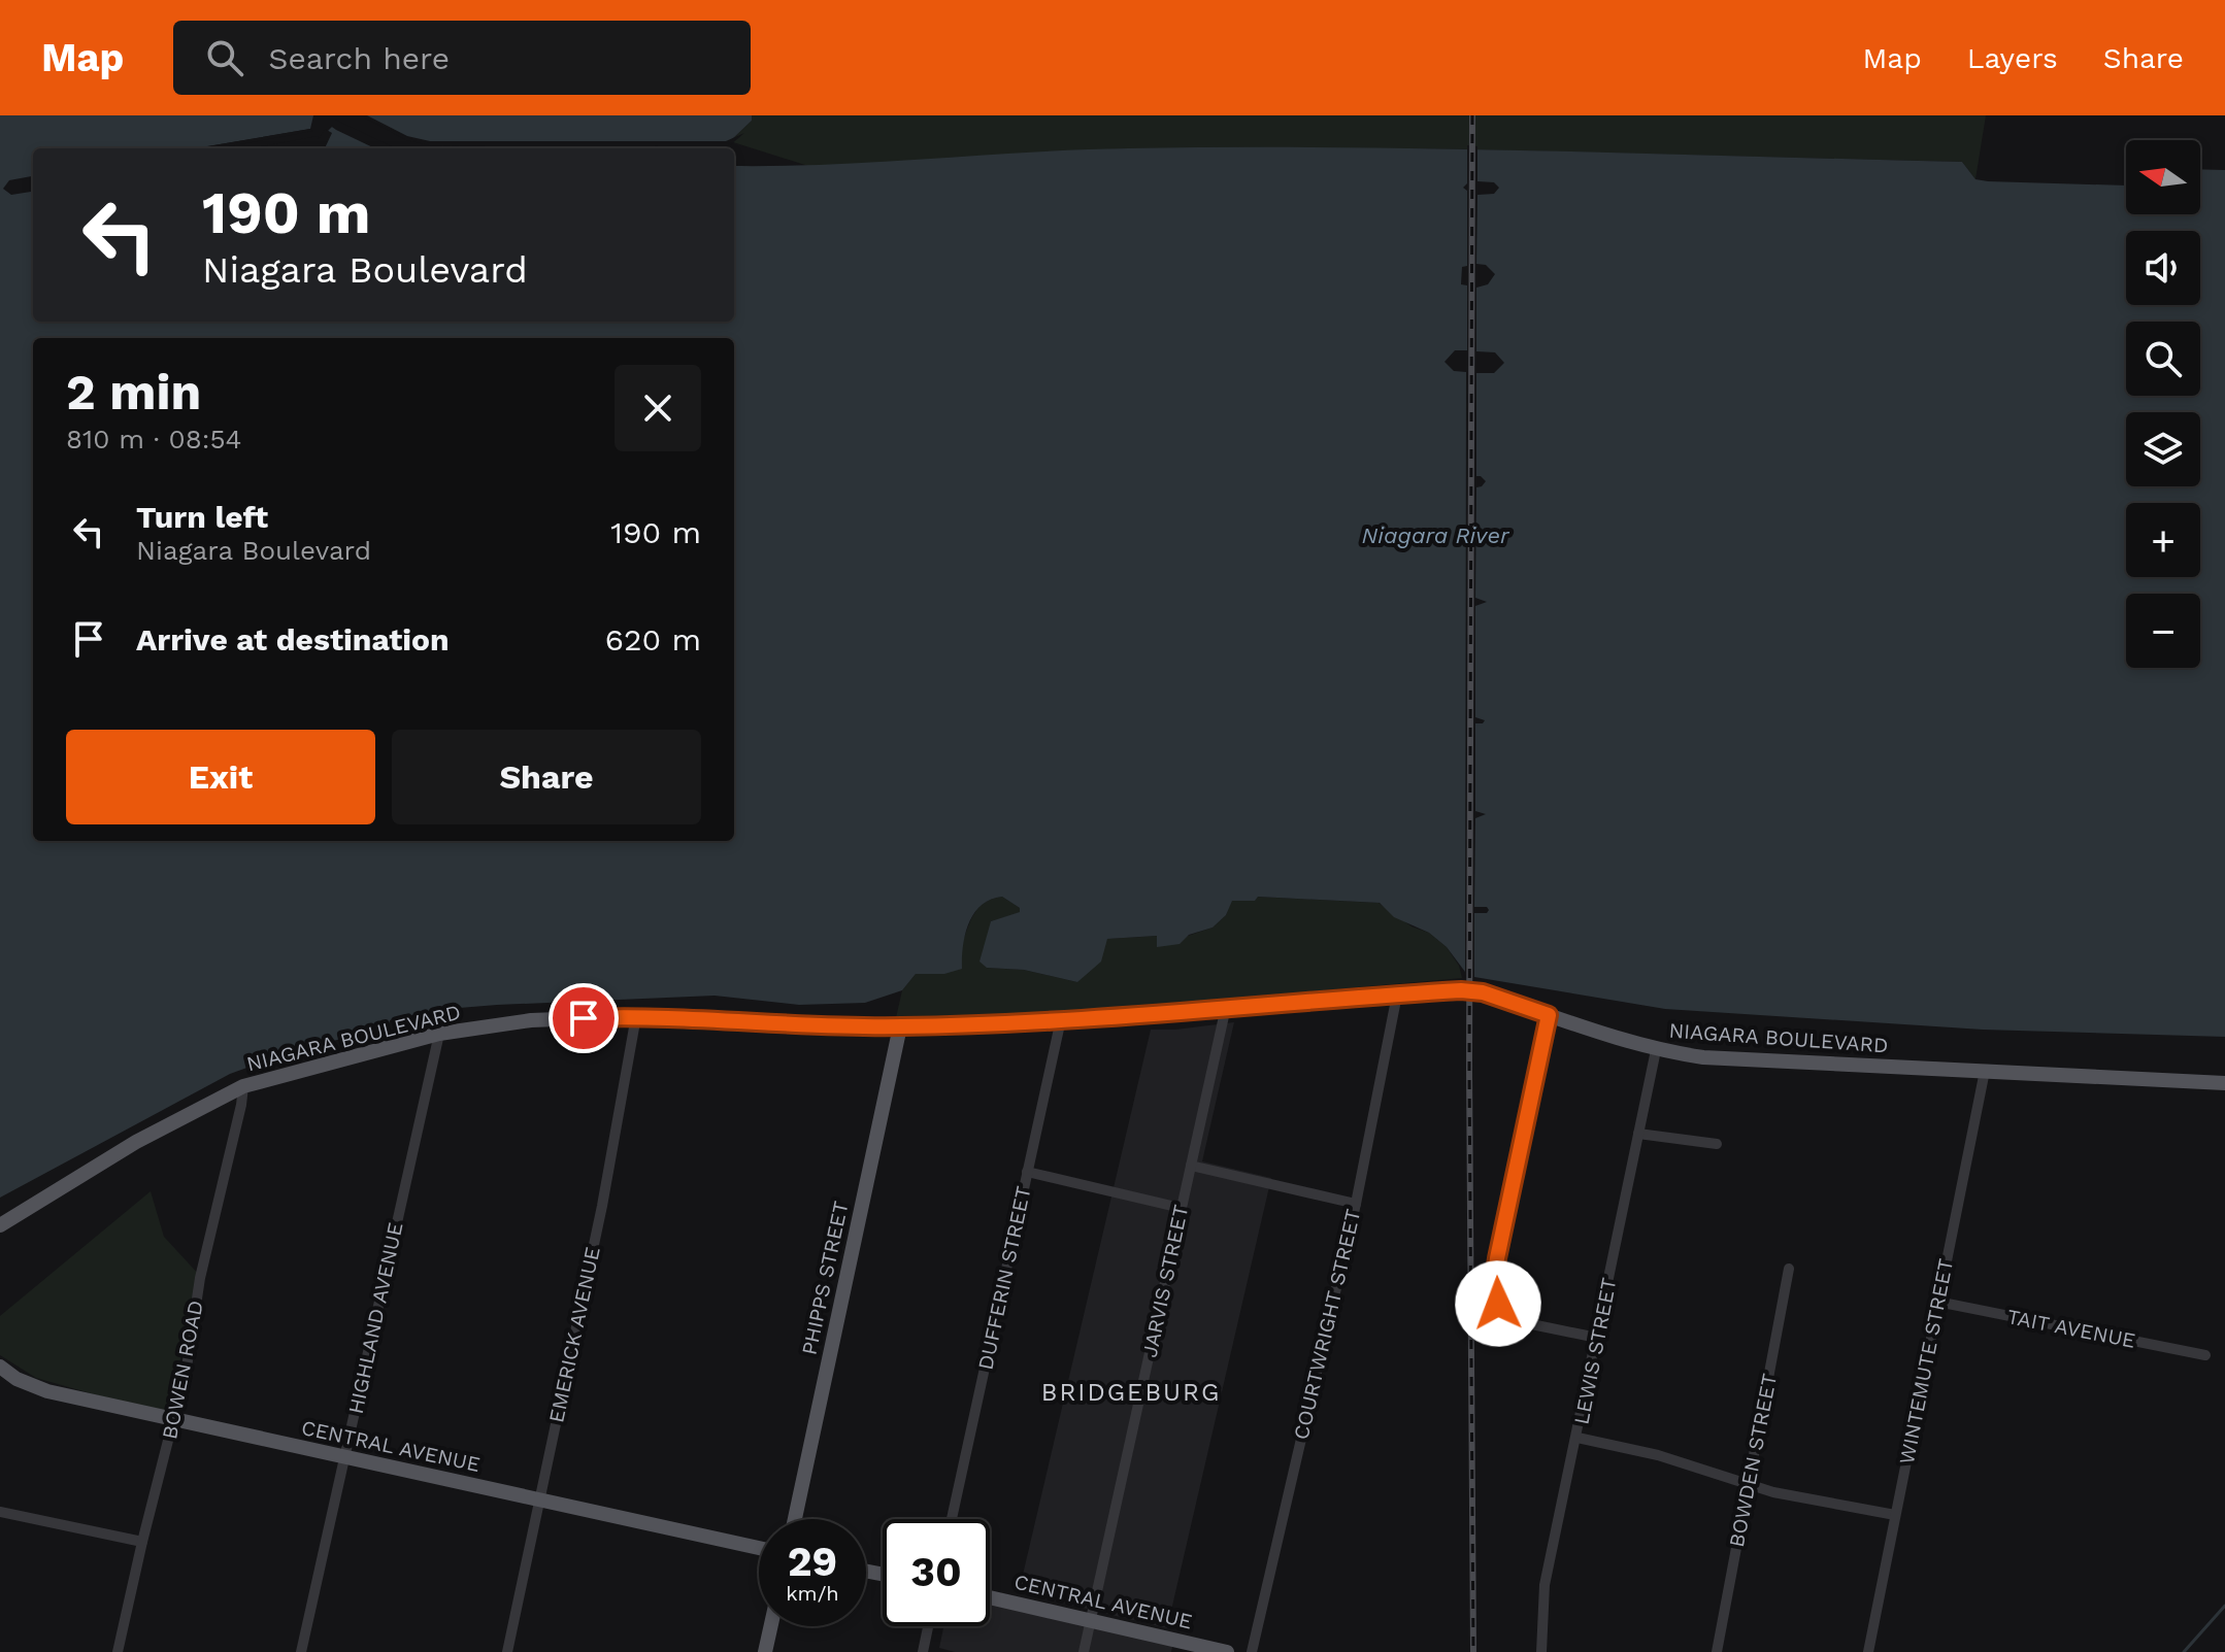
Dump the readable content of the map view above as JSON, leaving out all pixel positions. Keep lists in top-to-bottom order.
{
  "streets": {
    "main road": ["NIAGARA BOULEVARD", "PHIPPS STREET", "CENTRAL AVENUE"],
    "street": [
      "DUFFERIN STREET",
      "JARVIS STREET",
      "HIGHLAND AVENUE",
      "COURTWRIGHT STREET",
      "TAIT AVENUE",
      "EMERICK AVENUE",
      "LEWIS STREET",
      "WINTEMUTE STREET",
      "BOWEN ROAD",
      "BOWDEN STREET"
    ]
  },
  "crossings": [
    ["NIAGARA BOULEVARD", "PHIPPS STREET"],
    ["NIAGARA BOULEVARD", "DUFFERIN STREET"],
    ["NIAGARA BOULEVARD", "JARVIS STREET"],
    ["NIAGARA BOULEVARD", "HIGHLAND AVENUE"],
    ["NIAGARA BOULEVARD", "COURTWRIGHT STREET"],
    ["NIAGARA BOULEVARD", "EMERICK AVENUE"],
    ["NIAGARA BOULEVARD", "LEWIS STREET"],
    ["NIAGARA BOULEVARD", "WINTEMUTE STREET"],
    ["NIAGARA BOULEVARD", "BOWEN ROAD"],
    ["JARVIS STREET", "CENTRAL AVENUE"],
    ["HIGHLAND AVENUE", "CENTRAL AVENUE"],
    ["TAIT AVENUE", "WINTEMUTE STREET"],
    ["EMERICK AVENUE", "CENTRAL AVENUE"],
    ["BOWEN ROAD", "CENTRAL AVENUE"]
  ],
  "districts": ["BRIDGEBURG"],
  "water": ["Niagara River"],
  "north": "left",
  "page": {
    "header": "Map",
    "search": "Search here",
    "nav": ["Map", "Layers", "Share"],
    "map_buttons": ["+", "−"],
    "turn": ["190 m", "Niagara Boulevard"],
    "heading": ["2 min", "810 m · 08:54"],
    "list": [
      {
        "name": "Turn left",
        "note": "Niagara Boulevard",
        "value": "190 m"
      },
      {
        "name": "Arrive at destination",
        "value": "620 m"
      }
    ],
    "buttons": ["Exit", "Share"],
    "speed": "29 km/h",
    "limit": "30"
  }
}
